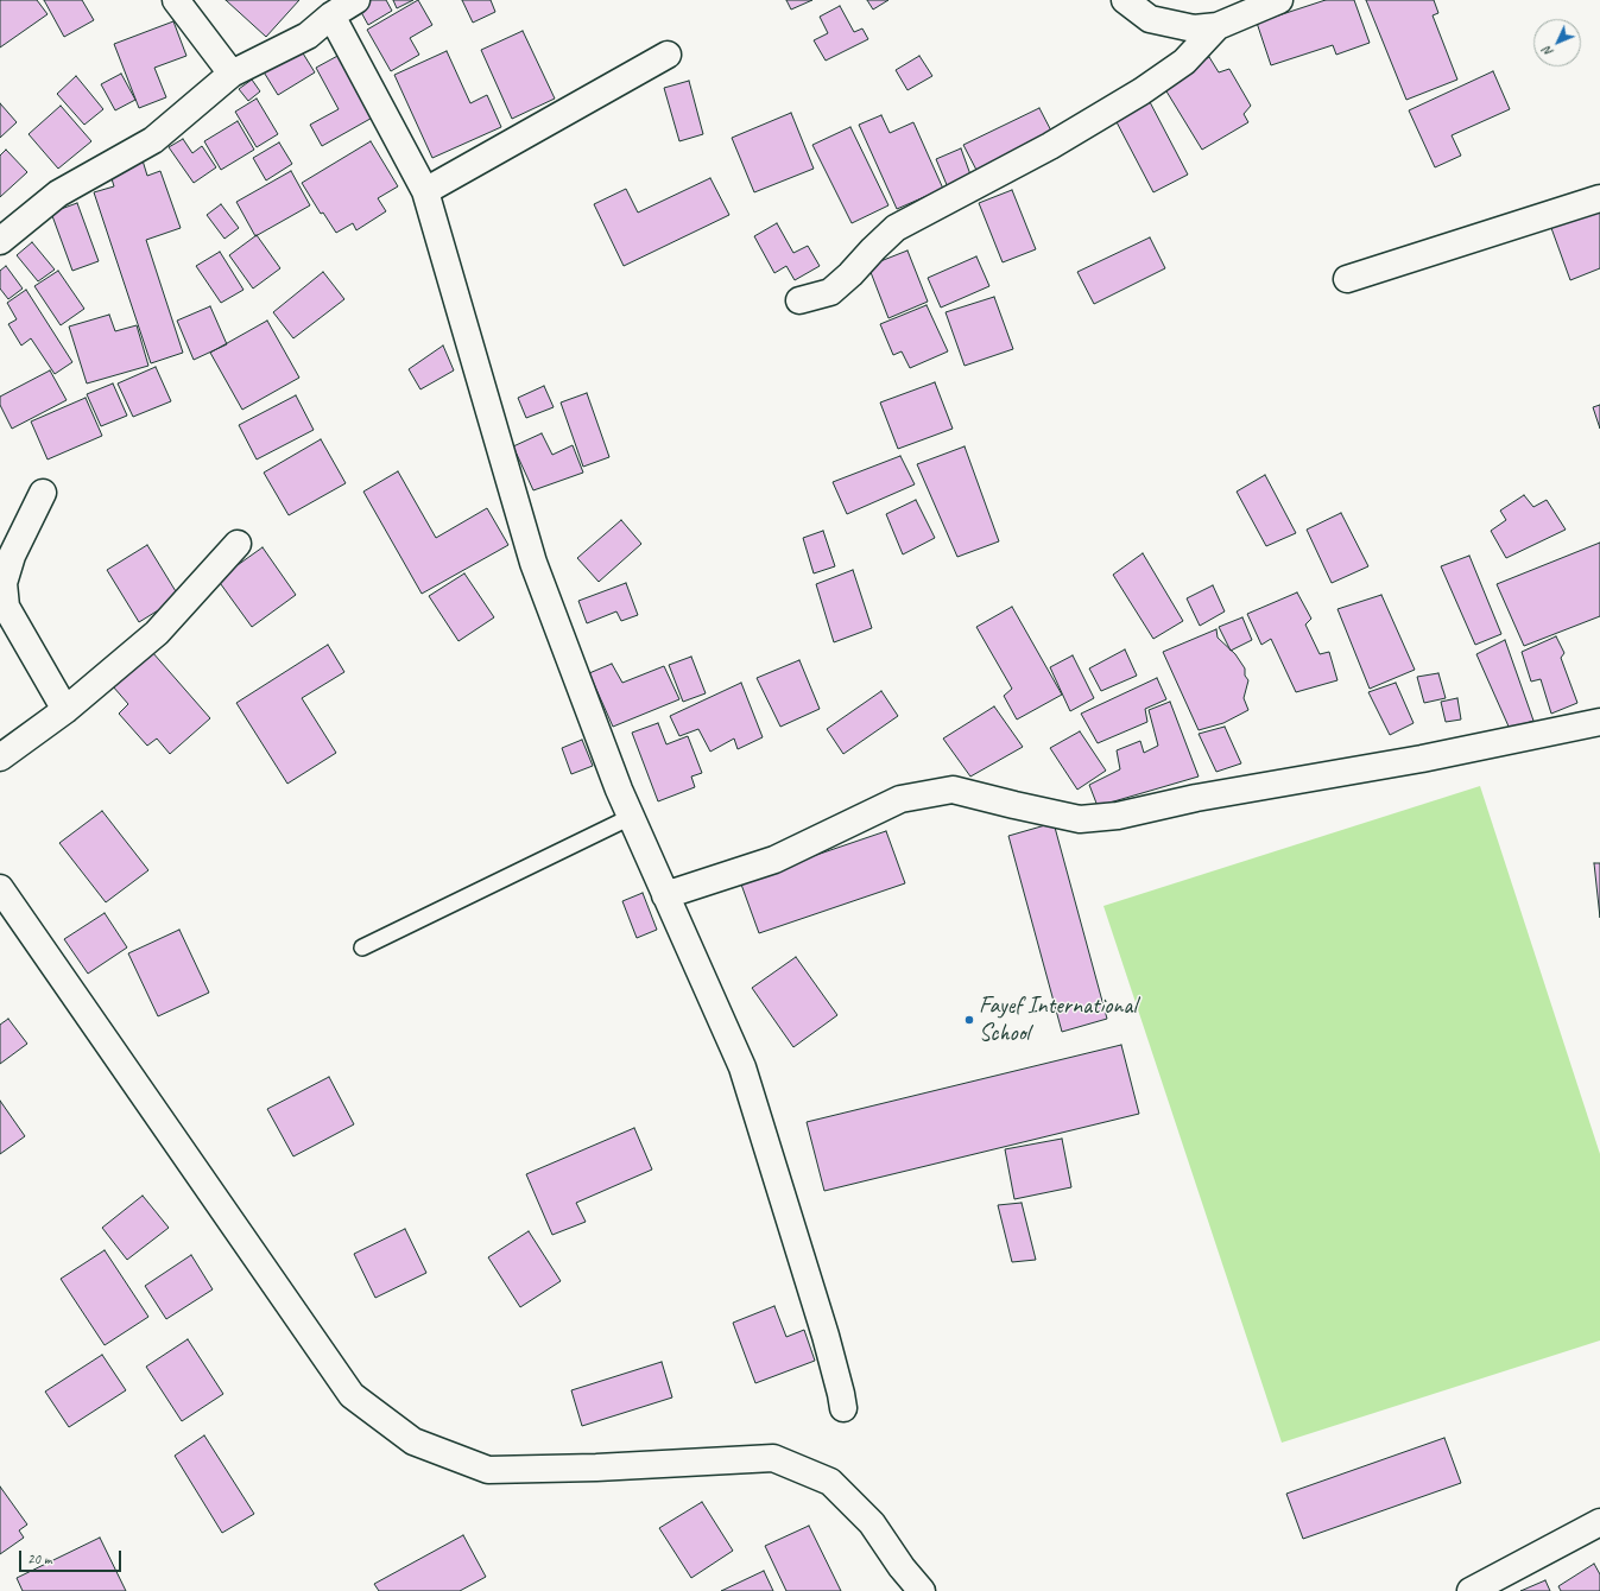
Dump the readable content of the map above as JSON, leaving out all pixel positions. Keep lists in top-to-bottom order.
{
  "places": ["Fayef International School"],
  "scale_bar": "20 m",
  "north": "bottom left"
}
